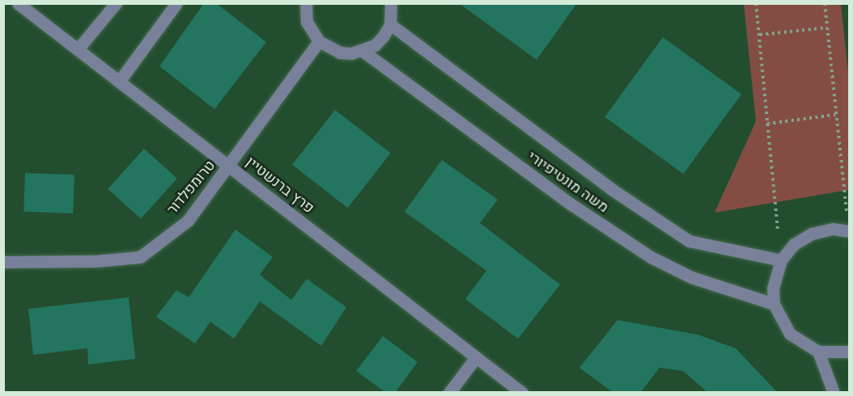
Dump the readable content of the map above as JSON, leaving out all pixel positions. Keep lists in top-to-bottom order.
{
  "streets": {
    "street": ["משה מונטיפיורי", "פרץ ברנשטיין", "טרומפלדור"]
  },
  "crossings": [
    ["פרץ ברנשטיין", "טרומפלדור"]
  ]
}
